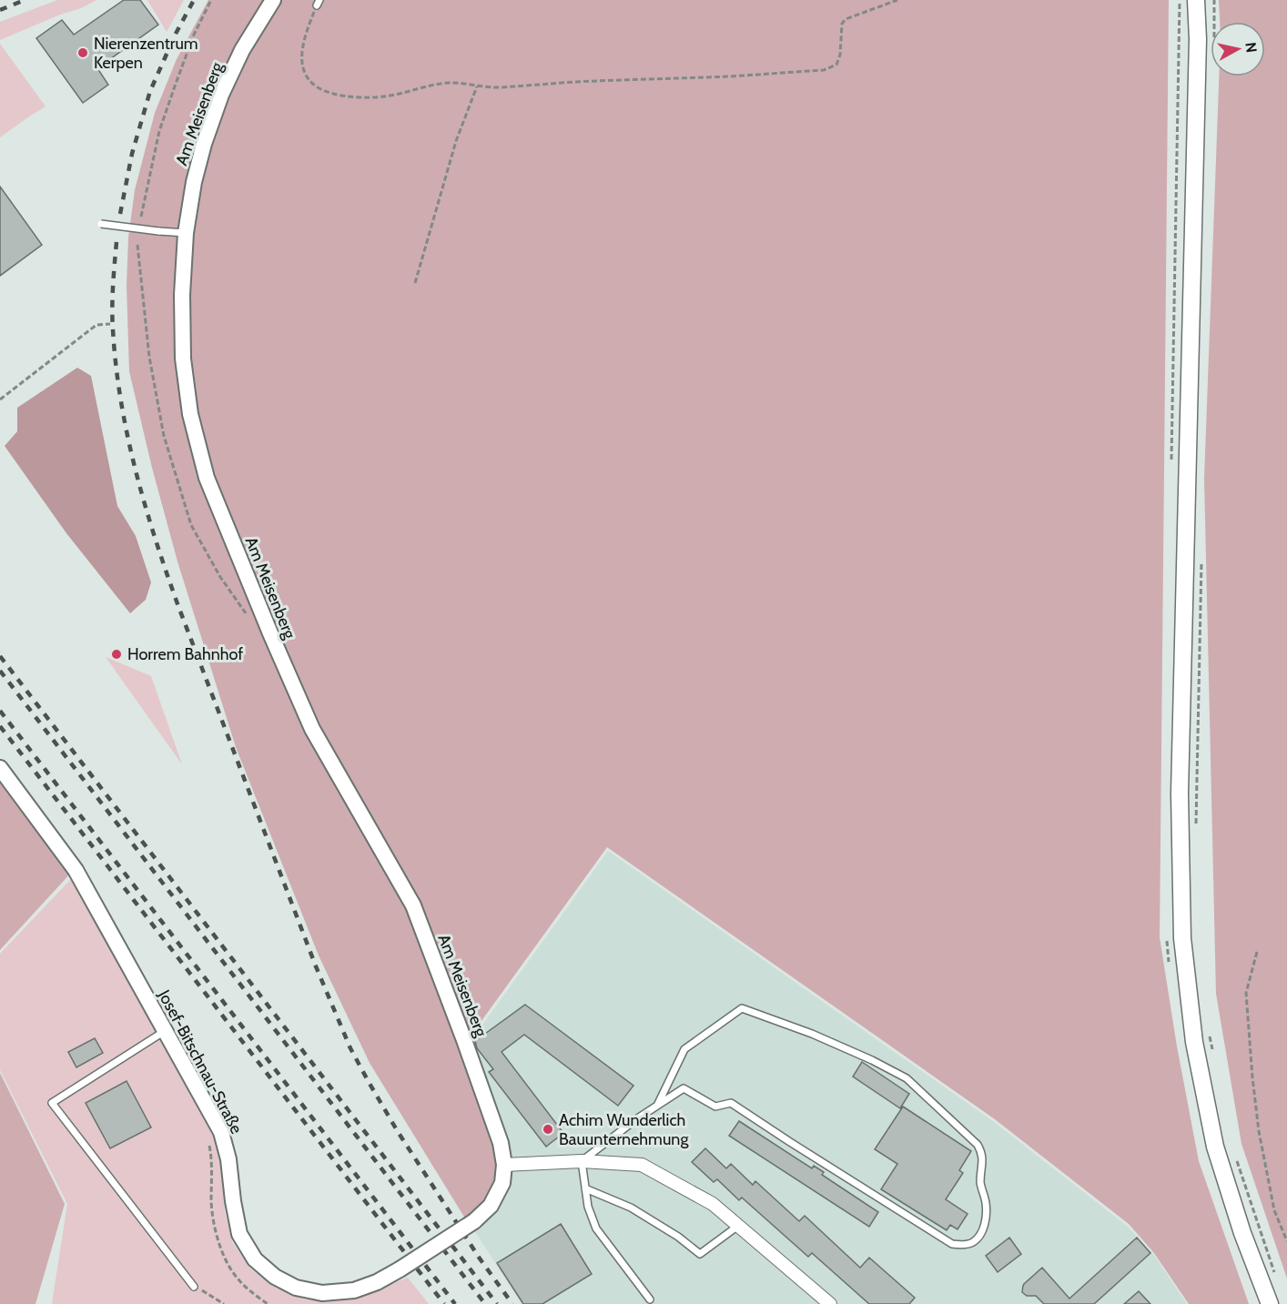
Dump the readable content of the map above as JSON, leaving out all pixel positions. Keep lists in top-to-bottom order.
{
  "streets": {
    "street": ["Am Meisenberg", "Josef-Bitschnau-Straße"]
  },
  "crossings": [
    ["Am Meisenberg", "Josef-Bitschnau-Straße"]
  ],
  "places": ["Nierenzentrum Kerpen", "Horrem Bahnhof", "Achim Wunderlich Bauunternehmung"],
  "north": "right"
}
